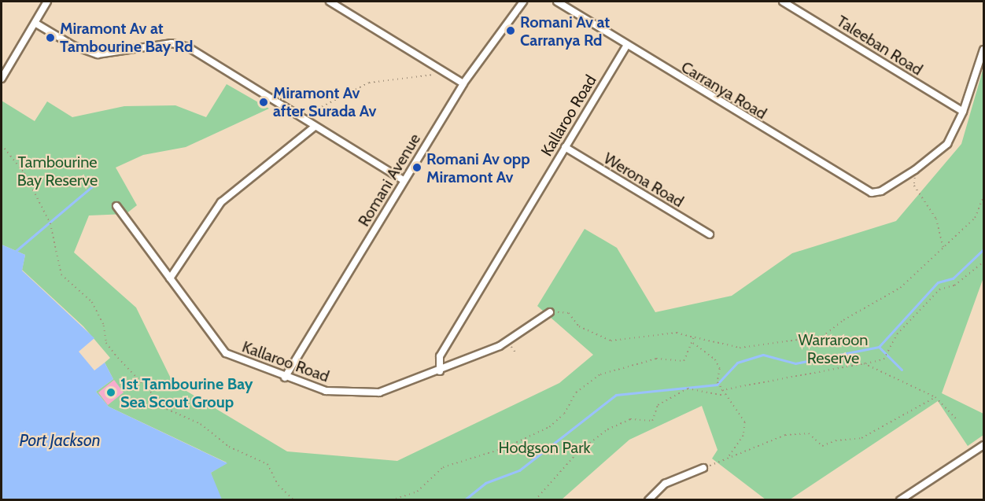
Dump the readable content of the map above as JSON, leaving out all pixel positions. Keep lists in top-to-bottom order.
{
  "streets": {
    "street": [
      "Taleeban Road",
      "Carranya Road",
      "Kallaroo Road",
      "Romani Avenue",
      "Werona Road"
    ]
  },
  "crossings": [
    ["Carranya Road", "Kallaroo Road"],
    ["Kallaroo Road", "Romani Avenue"],
    ["Kallaroo Road", "Werona Road"]
  ],
  "water": ["Port Jackson"],
  "parks": ["Tambourine Bay Reserve", "Warraroon Reserve", "Hodgson Park"],
  "places": [
    "Romani Av at Carranya Rd",
    "Miramont Av at Tambourine Bay Rd",
    "Miramont Av after Surada Av",
    "Romani Av opp Miramont Av",
    "1st Tambourine Bay Sea Scout Group"
  ]
}
